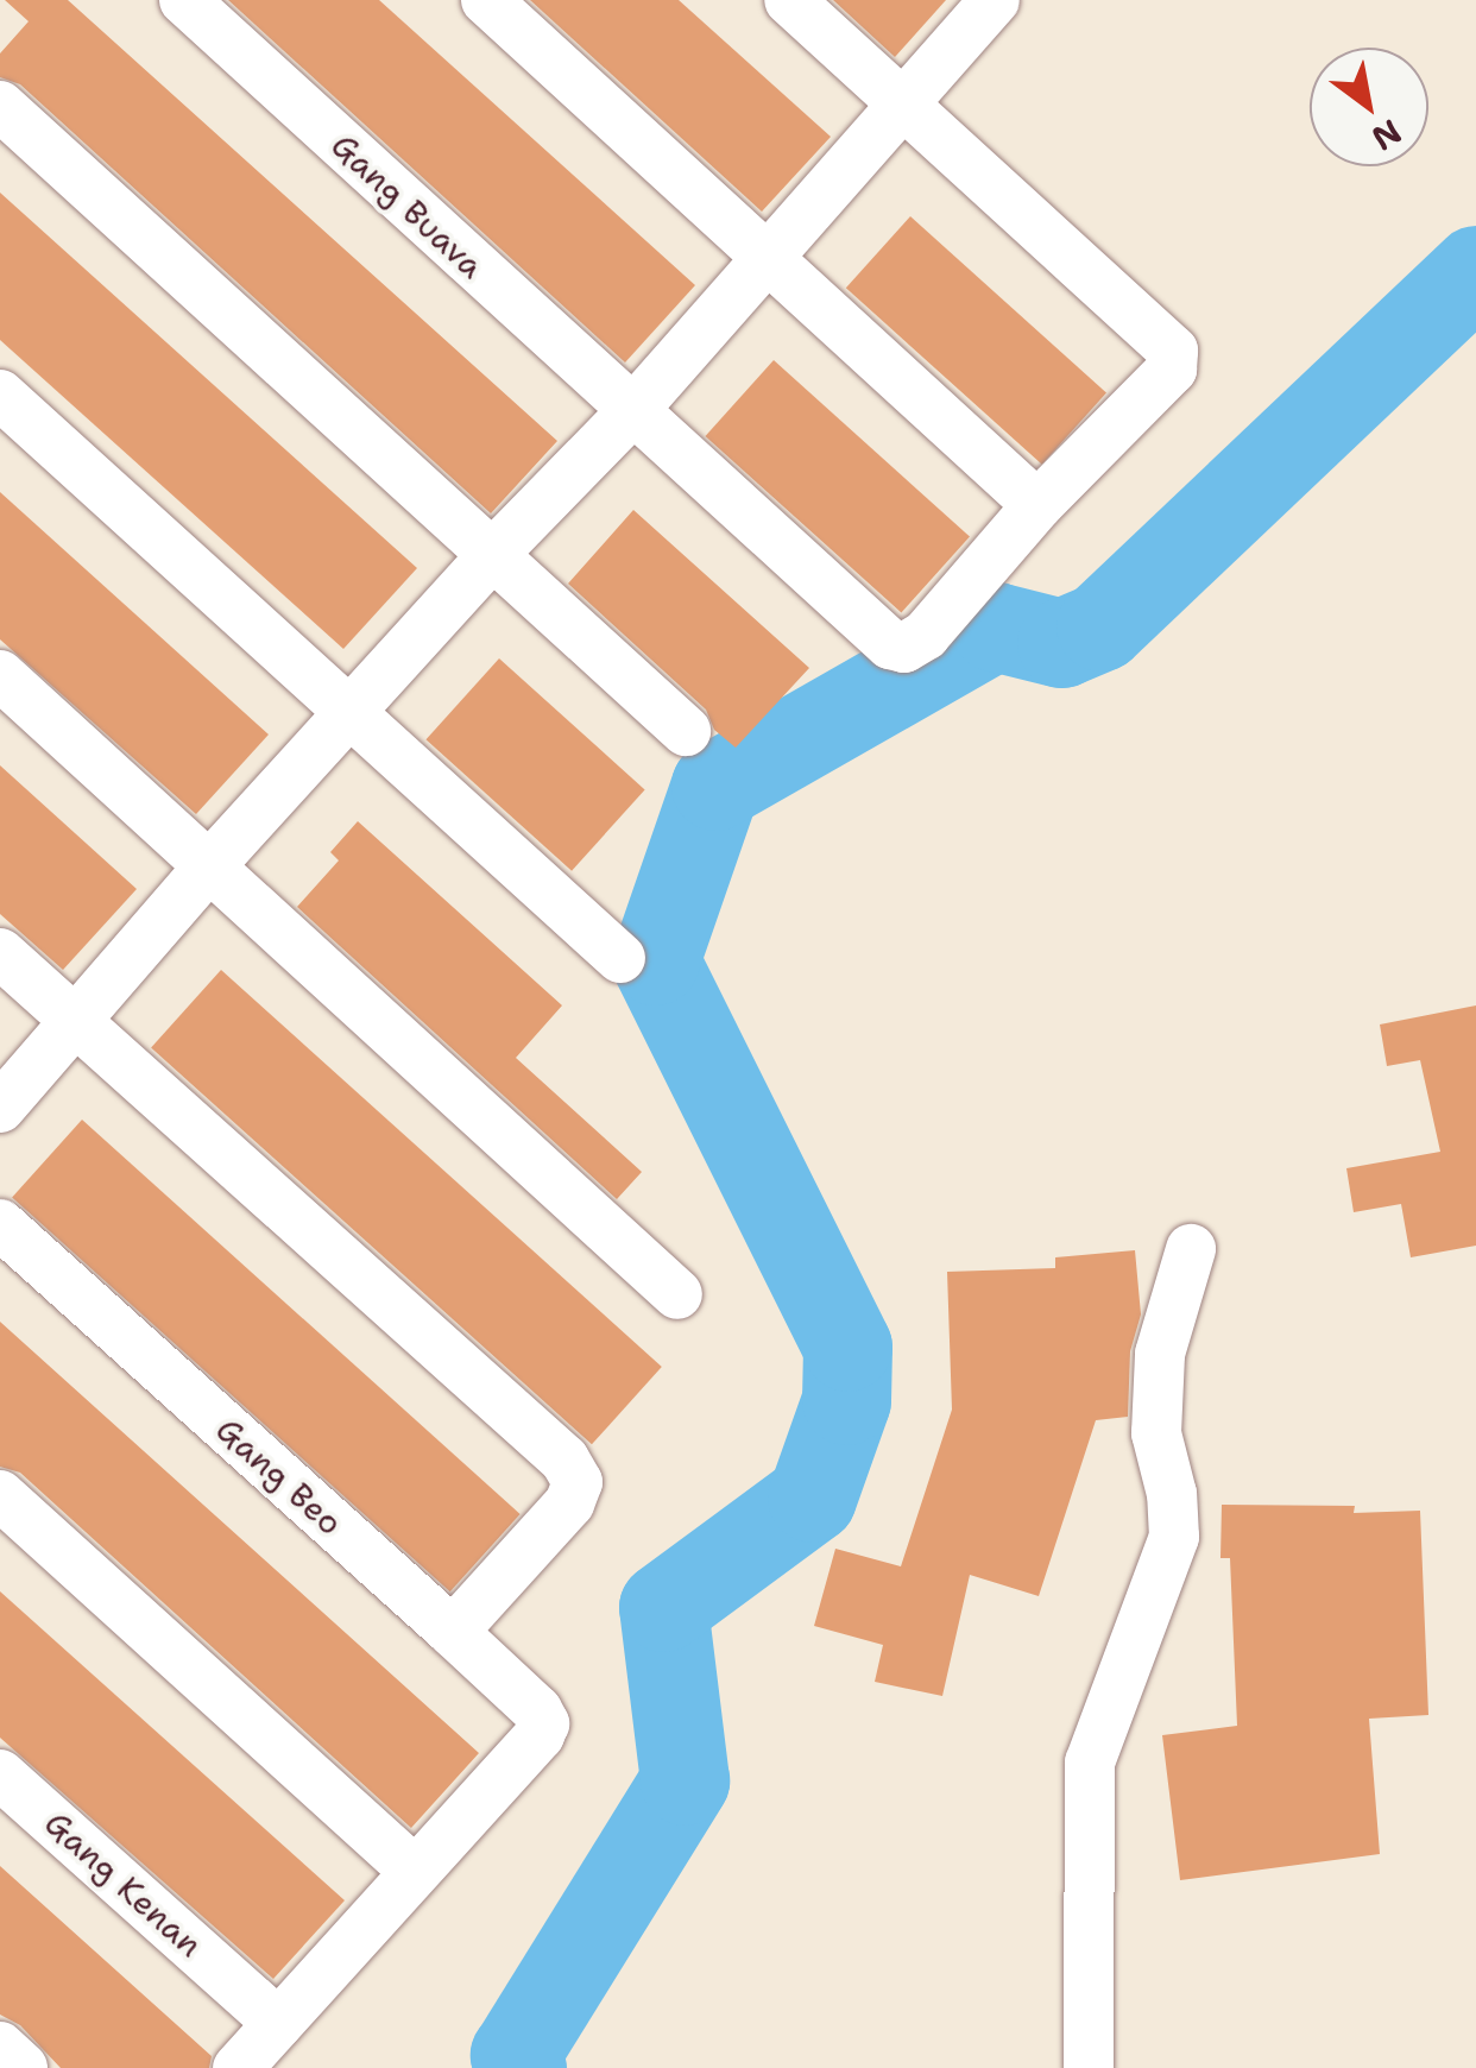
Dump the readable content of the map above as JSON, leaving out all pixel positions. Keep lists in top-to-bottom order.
{
  "streets": {
    "street": ["Gang Buava", "Gang Beo", "Gang Kenan"]
  },
  "north": "bottom right"
}
